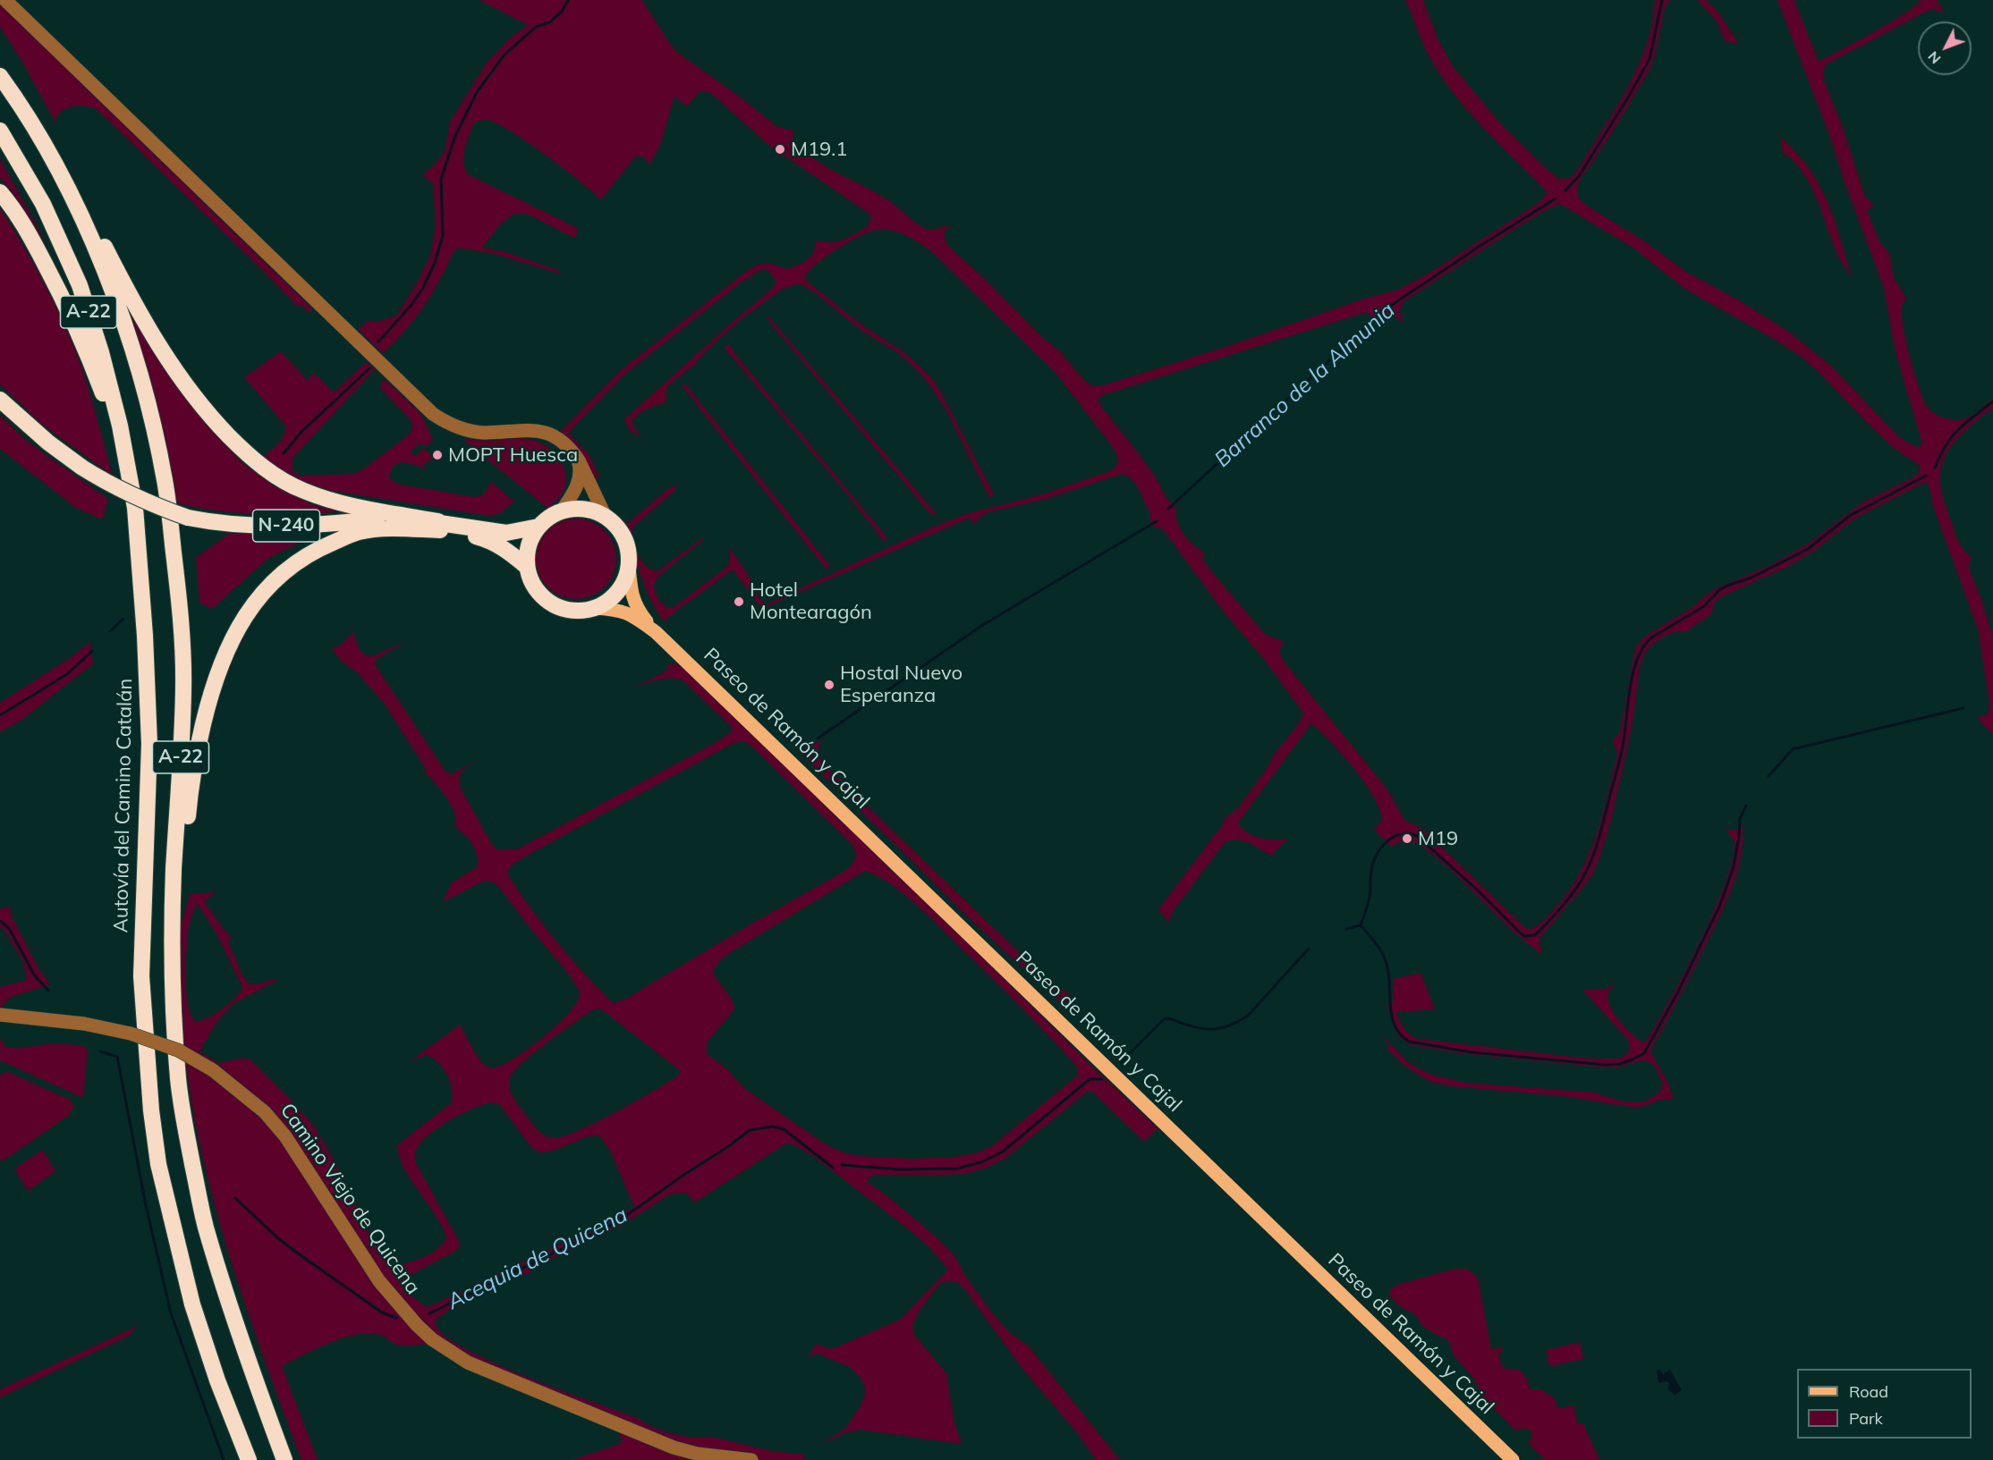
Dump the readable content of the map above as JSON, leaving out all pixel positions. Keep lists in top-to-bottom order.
{
  "streets": {
    "highway": ["A-22", "N-240", "Autovía del Camino Catalán"],
    "main road": ["Paseo de Ramón y Cajal"],
    "street": ["Camino Viejo de Quicena"]
  },
  "water": ["Barranco de la Almunia", "Acequia de Quicena"],
  "places": [
    "M19.1",
    "MOPT Huesca",
    "Hotel Montearagón",
    "Hostal Nuevo Esperanza",
    "M19"
  ],
  "legend": ["Road", "Park"],
  "north": "bottom left"
}
